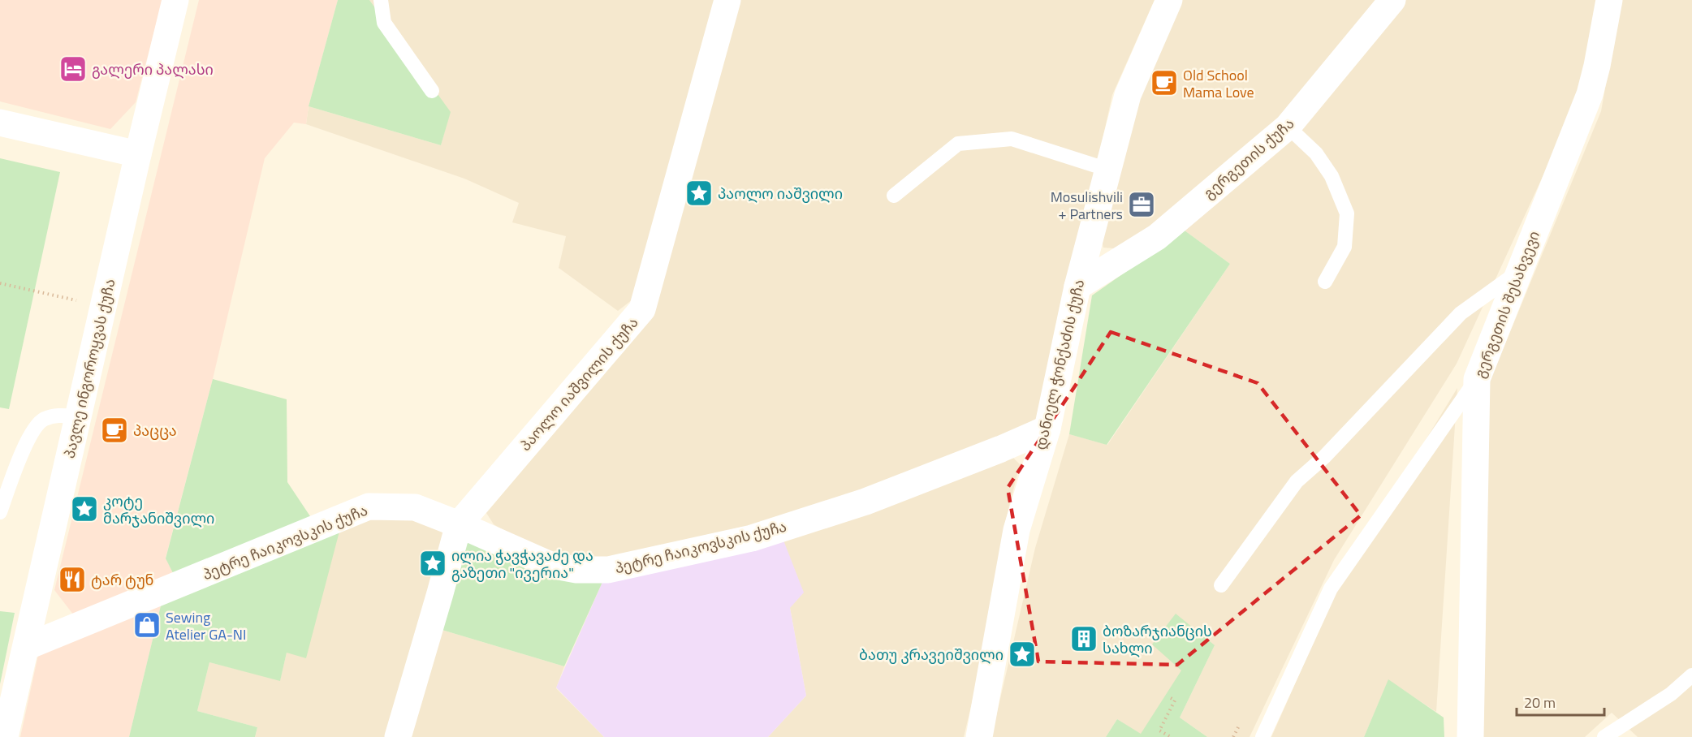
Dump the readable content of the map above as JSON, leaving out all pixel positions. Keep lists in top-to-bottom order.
{
  "streets": {
    "street": [
      "გერგეთის ქუჩა",
      "გერგეთის შესახვევი",
      "დანიელ ჭონქაძის ქუჩა",
      "პავლე ინგოროყვას ქუჩა",
      "პაოლო იაშვილის ქუჩა",
      "პეტრე ჩაიკოვსკის ქუჩა"
    ]
  },
  "crossings": [
    ["გერგეთის ქუჩა", "დანიელ ჭონქაძის ქუჩა"],
    ["დანიელ ჭონქაძის ქუჩა", "პეტრე ჩაიკოვსკის ქუჩა"],
    ["პავლე ინგოროყვას ქუჩა", "პეტრე ჩაიკოვსკის ქუჩა"],
    ["პაოლო იაშვილის ქუჩა", "პეტრე ჩაიკოვსკის ქუჩა"]
  ],
  "places": {
    "hotel": ["გალერი პალასი"],
    "cafe": ["Old School Mama Love", "პაცცა"],
    "place": [
      "პაოლო იაშვილი",
      "კოტე მარჯანიშვილი",
      "ილია ჭავჭავაძე და გაზეთი \"ივერია\"",
      "ბათუ კრავეიშვილი"
    ],
    "office": ["Mosulishvili + Partners"],
    "restaurant": ["ტარ ტუნ"],
    "shop": ["Sewing Atelier GA-NI"],
    "building": ["ბოზარჯიანცის სახლი"]
  },
  "scale_bar": "20 m"
}
